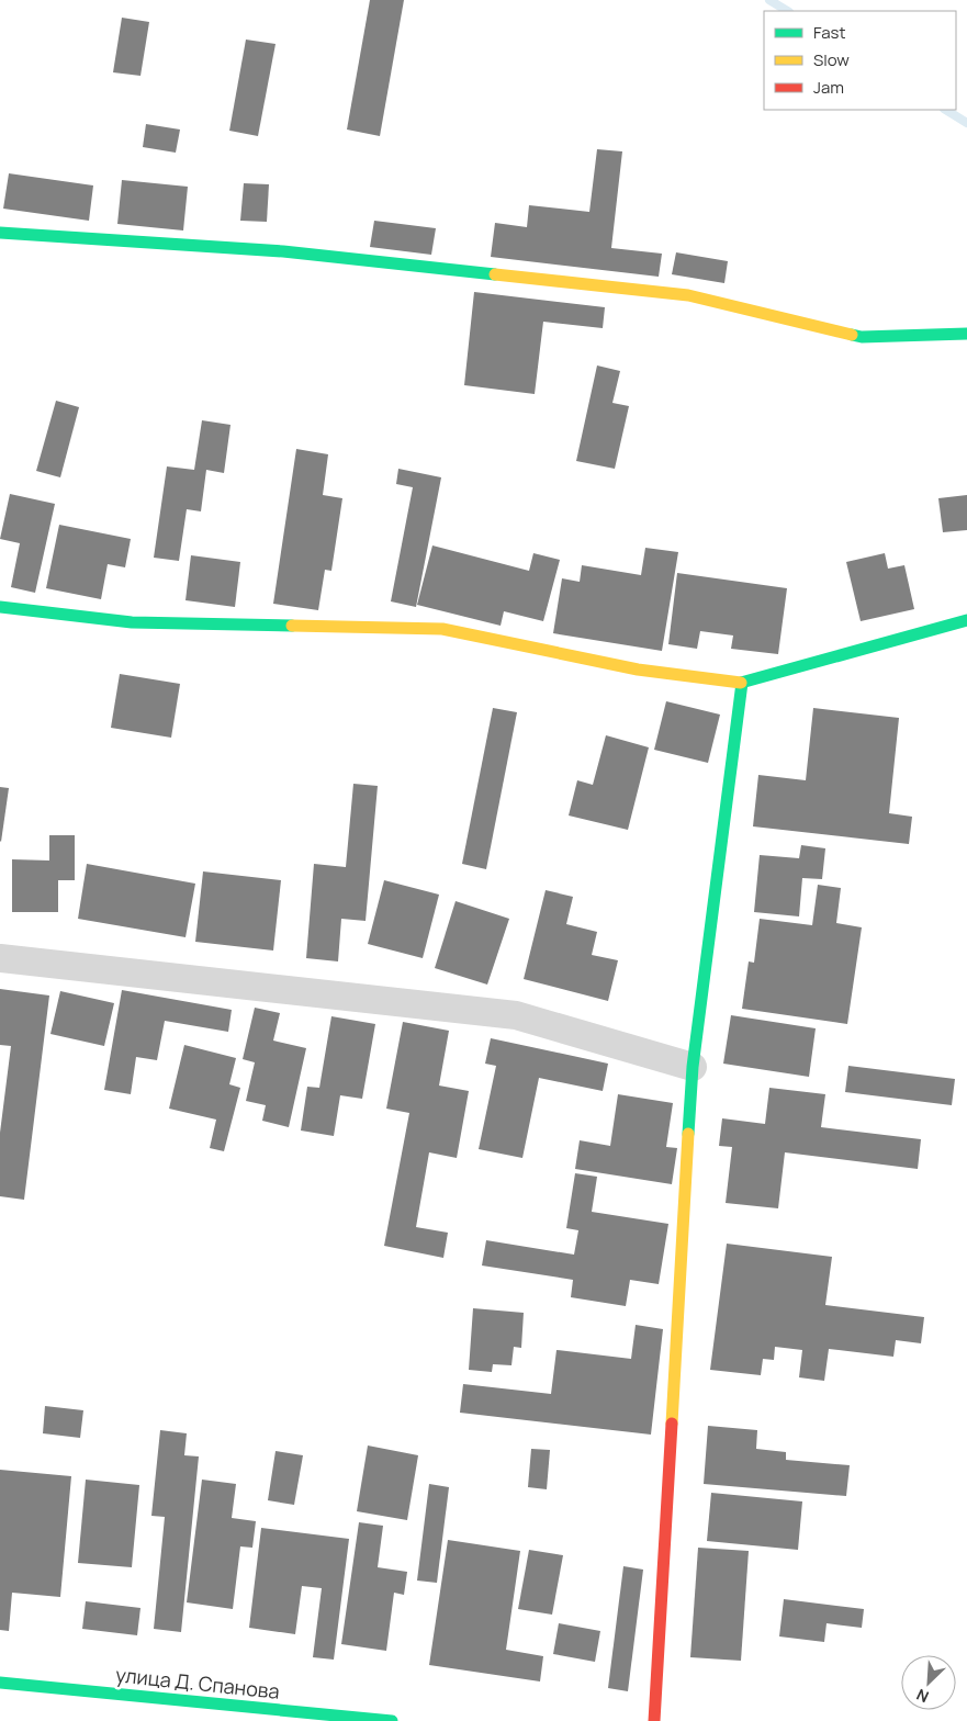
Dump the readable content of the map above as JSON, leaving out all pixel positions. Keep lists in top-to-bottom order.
{
  "streets": {
    "street": ["улица Д. Спанова"]
  },
  "legend": ["Fast", "Slow", "Jam"],
  "north": "bottom left"
}
